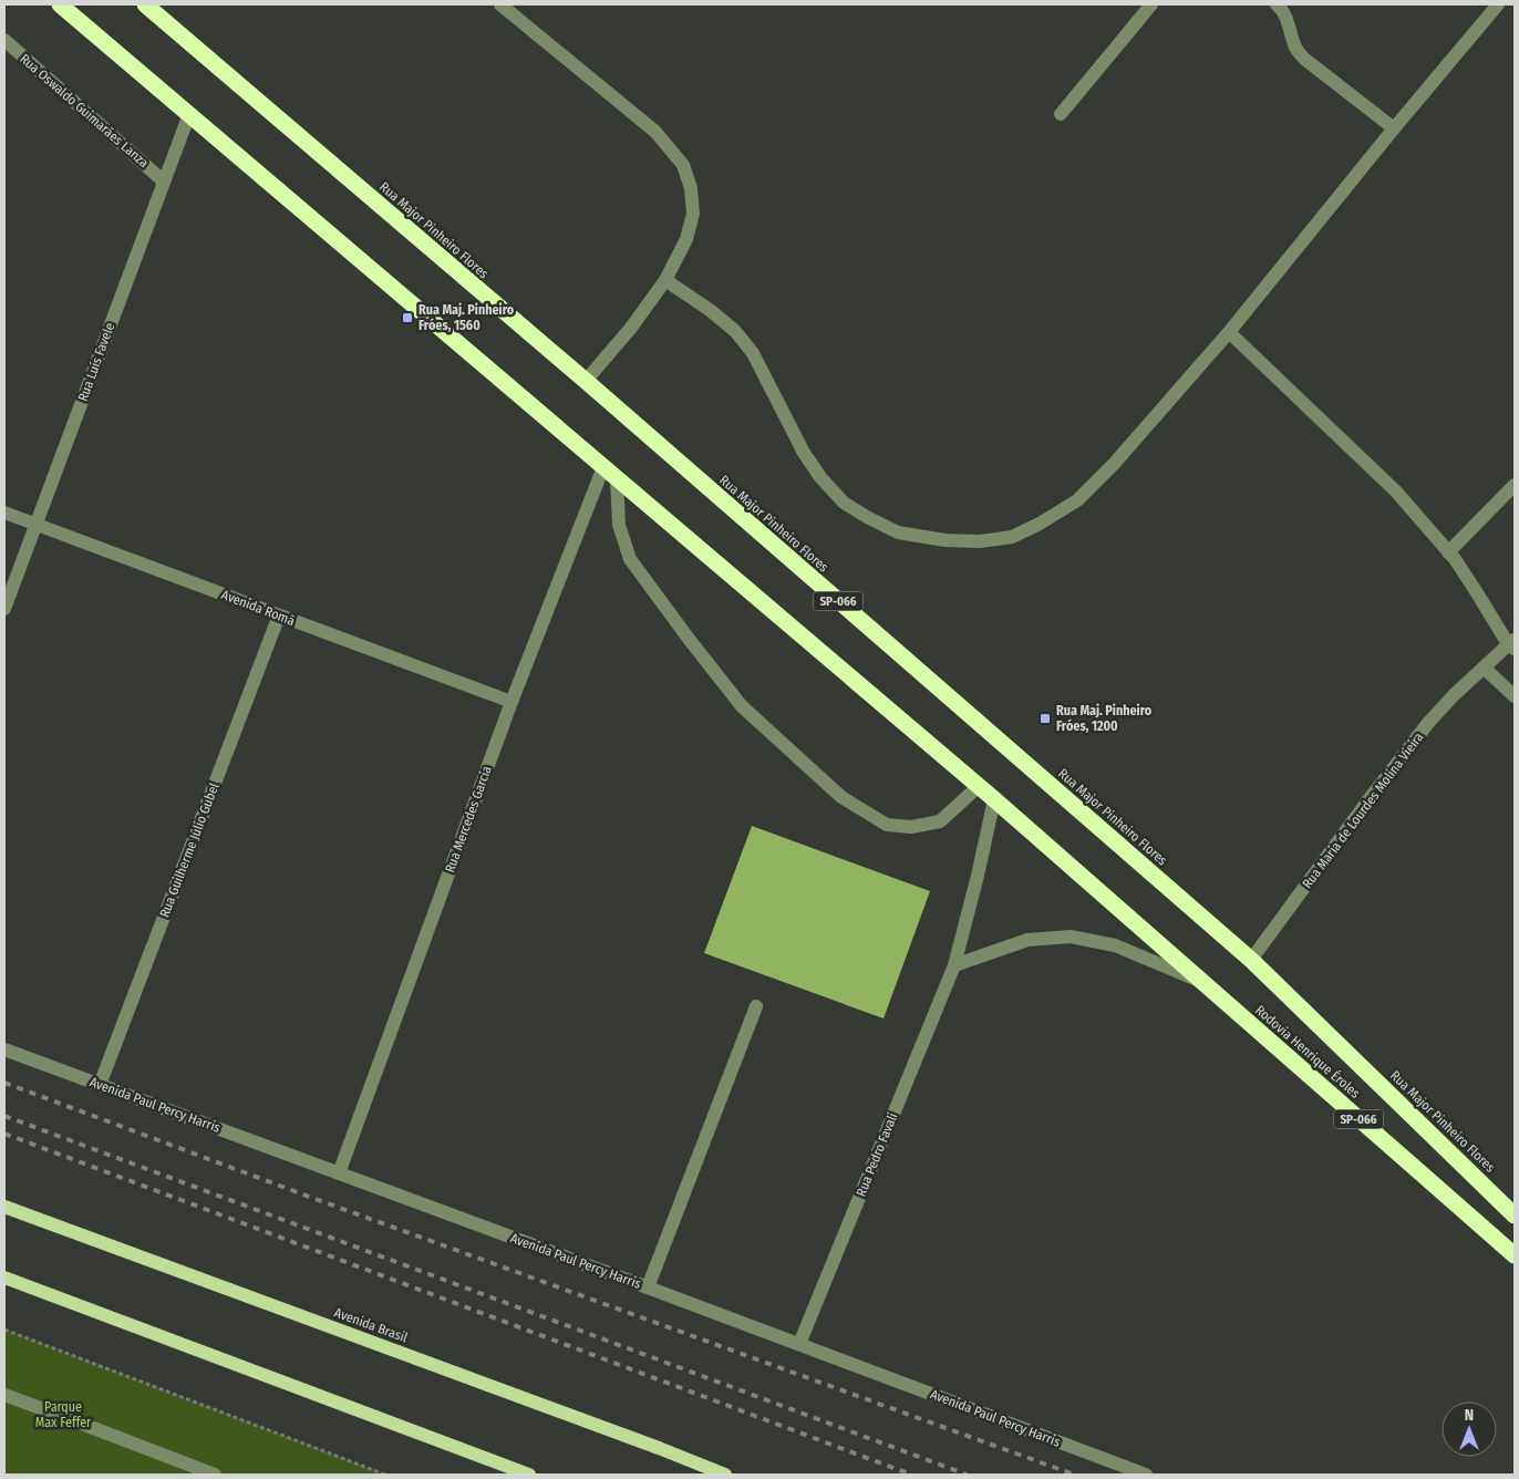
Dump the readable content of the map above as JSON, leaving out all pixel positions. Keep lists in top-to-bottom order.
{
  "streets": {
    "highway": ["Rua Major Pinheiro Flores", "SP-066", "Rodovia Henrique Éroles"],
    "main road": ["Avenida Brasil"],
    "street": [
      "Rua Oswaldo Guimarães Lanza",
      "Rua Luís Favele",
      "Avenida Romã",
      "Rua Maria de Lourdes Molina Vieira",
      "Rua Mercedes Garcia",
      "Rua Guilherme Júlio Gubel",
      "Avenida Paul Percy Harris",
      "Rua Pedro Favali"
    ]
  },
  "crossings": [
    ["Rua Oswaldo Guimarães Lanza", "Rua Luís Favele"],
    ["Rua Major Pinheiro Flores", "Rua Maria de Lourdes Molina Vieira"],
    ["Rua Luís Favele", "SP-066"],
    ["Rua Luís Favele", "Avenida Romã"],
    ["SP-066", "Rua Mercedes Garcia"],
    ["SP-066", "Rodovia Henrique Éroles"],
    ["SP-066", "Rua Pedro Favali"],
    ["Avenida Romã", "Rua Mercedes Garcia"],
    ["Avenida Romã", "Rua Guilherme Júlio Gubel"],
    ["Rua Mercedes Garcia", "Avenida Paul Percy Harris"],
    ["Rua Guilherme Júlio Gubel", "Avenida Paul Percy Harris"],
    ["Avenida Paul Percy Harris", "Rua Pedro Favali"]
  ],
  "parks": ["Parque Max Feffer"],
  "places": {
    "transit": ["Rua Maj. Pinheiro Fróes, 1560", "Rua Maj. Pinheiro Fróes, 1200"]
  },
  "north": "top"
}
